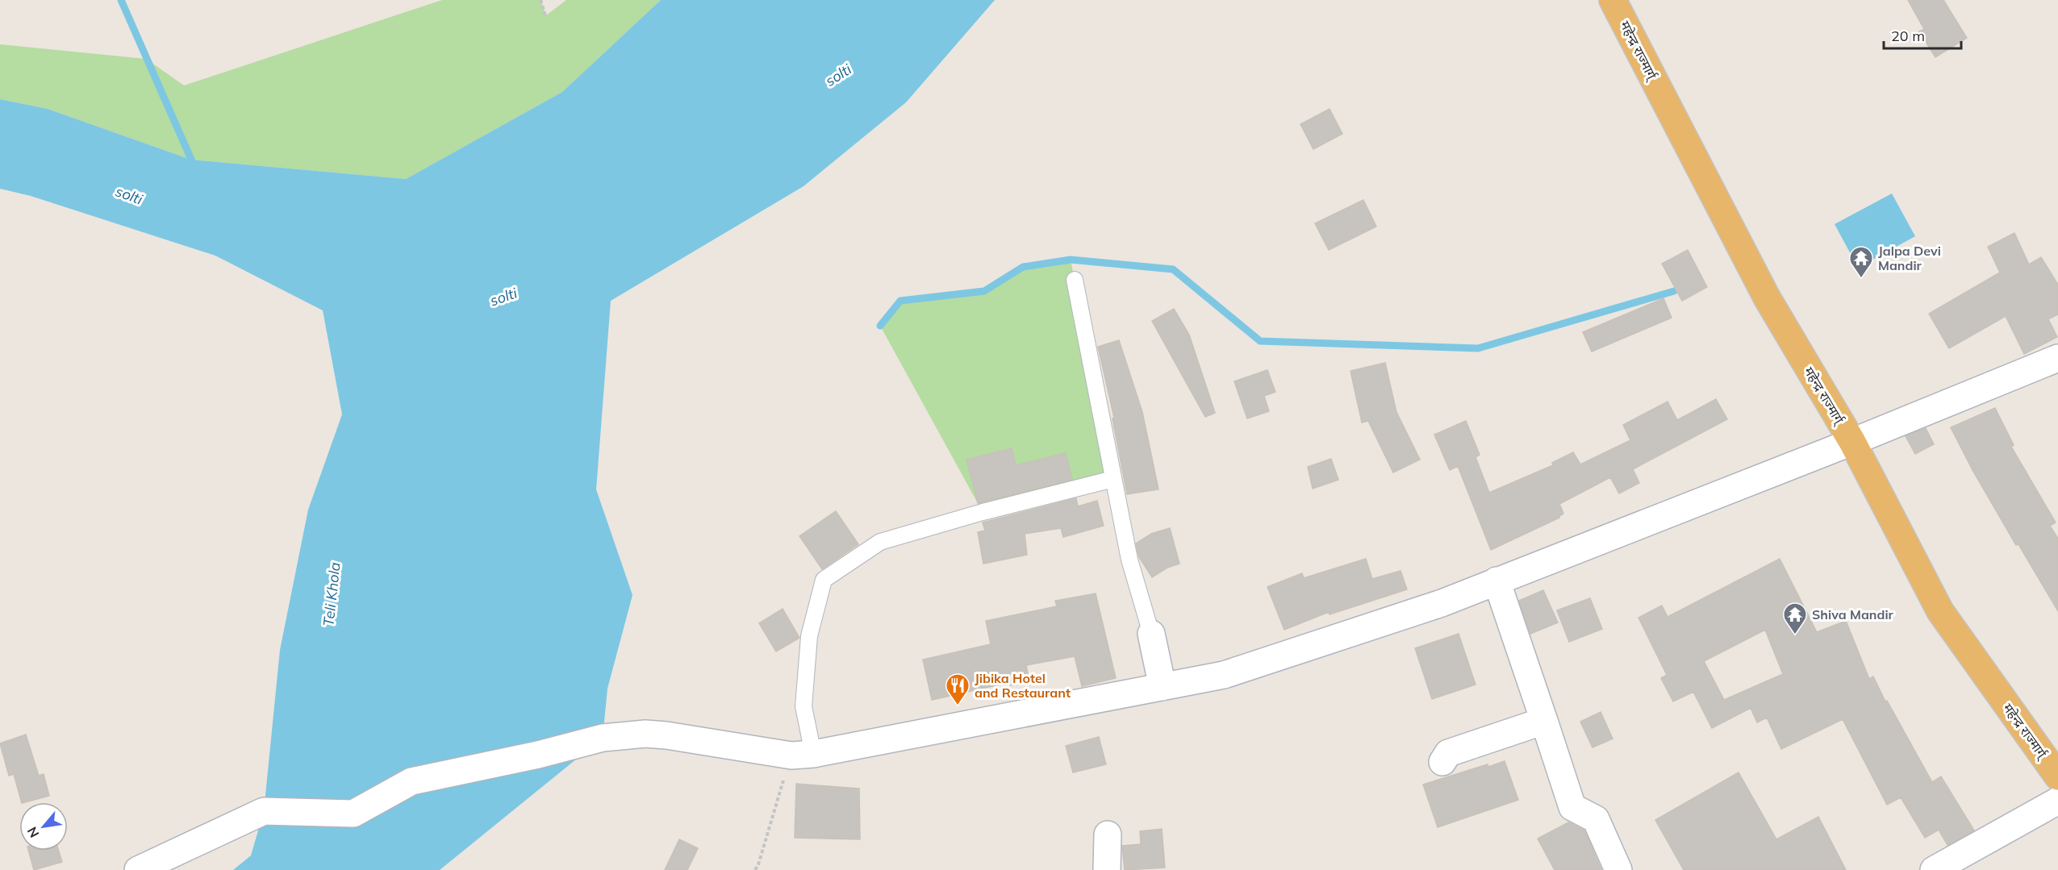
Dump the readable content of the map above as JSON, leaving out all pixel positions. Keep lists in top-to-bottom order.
{
  "streets": {
    "highway": ["महेन्द्र राज्मार्ग्"]
  },
  "water": ["solti", "Teli Khola"],
  "places": {
    "temple": ["Jalpa Devi Mandir", "Shiva Mandir"],
    "restaurant": ["Jibika Hotel and Restaurant"]
  },
  "scale_bar": "20 m",
  "north": "bottom left"
}
